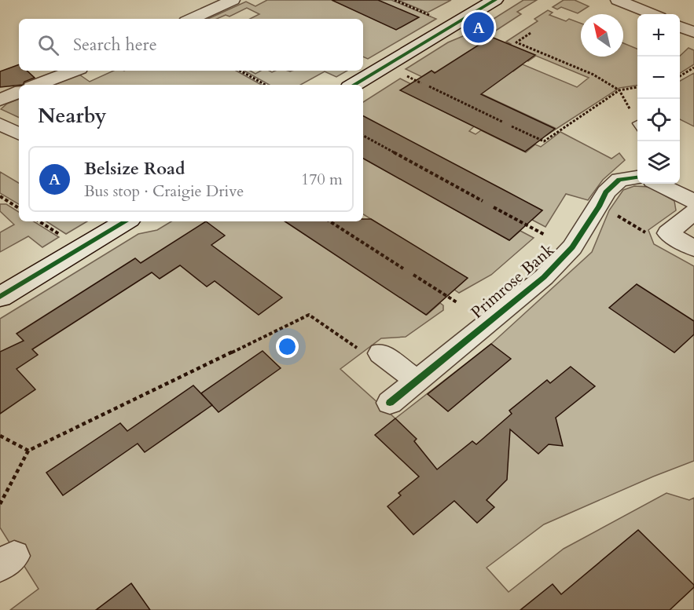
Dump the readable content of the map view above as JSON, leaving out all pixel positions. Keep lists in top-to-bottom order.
{
  "streets": {
    "street": ["Primrose Bank"]
  },
  "north": "top left",
  "page": {
    "pins": "A",
    "map_buttons": ["+", "−"],
    "search": "Search here",
    "heading": "Nearby",
    "list": [
      {
        "mark": "A",
        "name": "Belsize Road",
        "note": "Bus stop · Craigie Drive",
        "value": "170 m"
      }
    ]
  }
}
